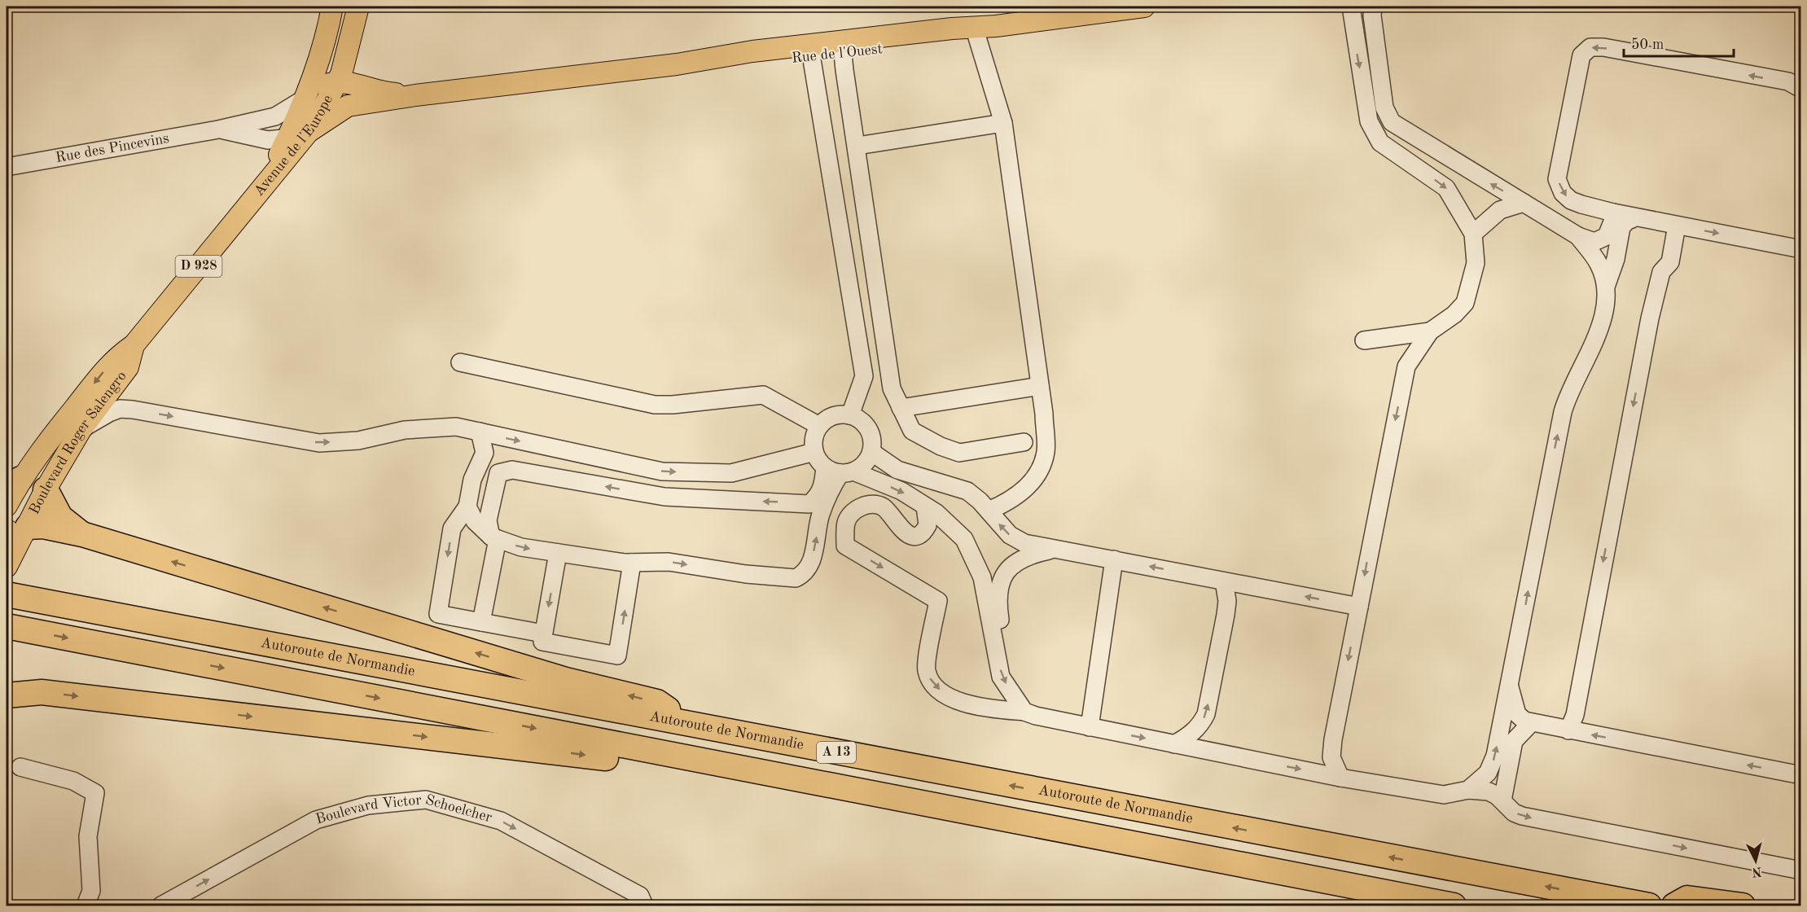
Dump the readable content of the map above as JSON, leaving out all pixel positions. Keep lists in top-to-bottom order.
{
  "streets": {
    "highway": ["Autoroute de Normandie", "A 13"],
    "main road": [
      "Rue de l'Ouest",
      "Avenue de l'Europe",
      "D 928",
      "Boulevard Roger Salengro"
    ],
    "street": ["Rue des Pincevins", "Boulevard Victor Schoelcher"]
  },
  "crossings": [
    ["Avenue de l'Europe", "Rue des Pincevins"],
    ["Avenue de l'Europe", "Boulevard Roger Salengro"],
    ["D 928", "Boulevard Roger Salengro"]
  ],
  "one_way": ["Boulevard Victor Schoelcher"],
  "scale_bar": "50 m",
  "north": "bottom"
}
